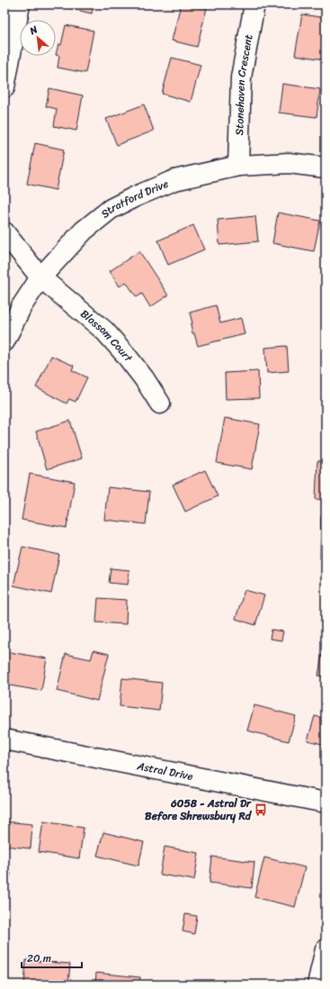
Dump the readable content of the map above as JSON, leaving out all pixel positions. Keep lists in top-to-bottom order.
{
  "streets": {
    "street": [
      "Stonehaven Crescent",
      "Stratford Drive",
      "Blossom Court",
      "Astral Drive"
    ]
  },
  "crossings": [
    ["Stonehaven Crescent", "Stratford Drive"],
    ["Stratford Drive", "Blossom Court"]
  ],
  "places": {
    "bus stop": ["6058 - Astral Dr Before Shrewsbury Rd"]
  },
  "scale_bar": "20 m",
  "north": "top left"
}
